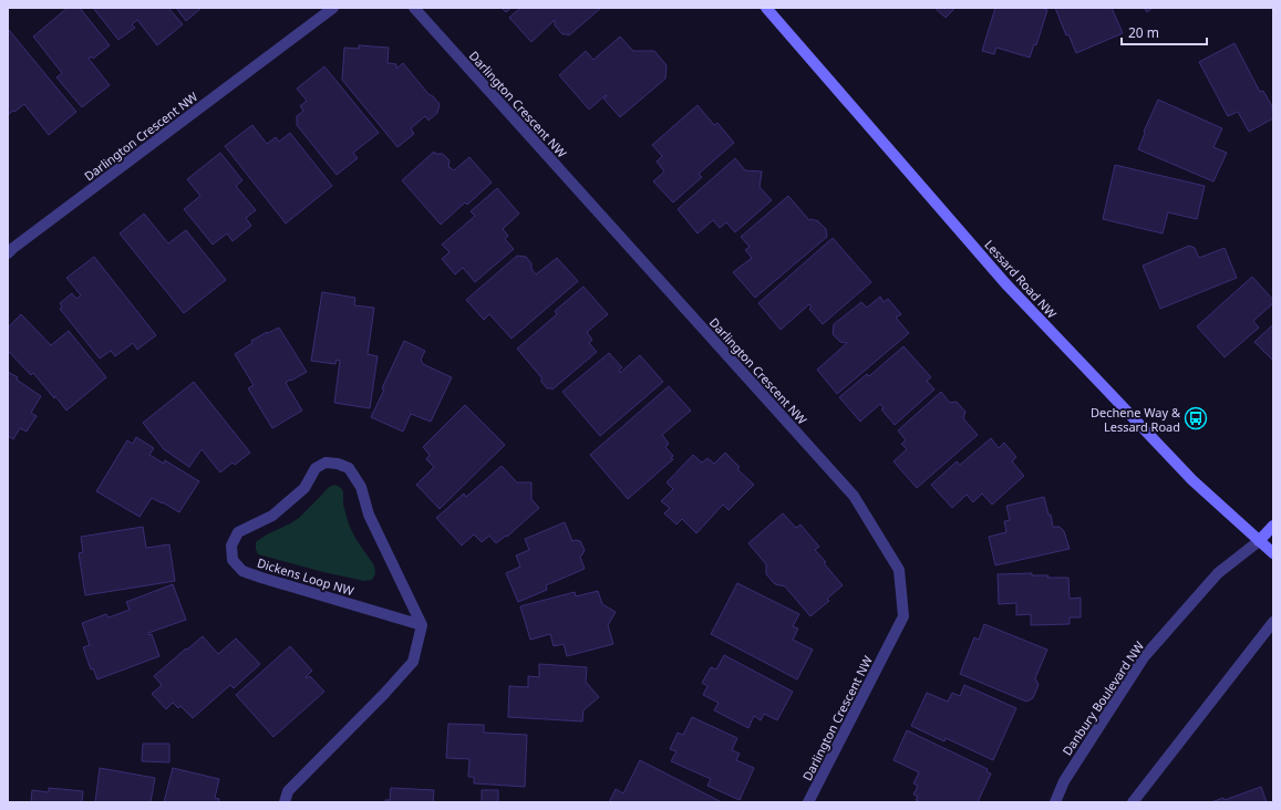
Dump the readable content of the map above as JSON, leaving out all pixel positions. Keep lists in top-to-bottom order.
{
  "streets": {
    "main road": ["Lessard Road NW"],
    "street": ["Darlington Crescent NW", "Dickens Loop NW", "Danbury Boulevard NW"]
  },
  "crossings": [
    ["Lessard Road NW", "Danbury Boulevard NW"]
  ],
  "places": {
    "bus stop": ["Dechene Way & Lessard Road"]
  },
  "scale_bar": "20 m"
}
